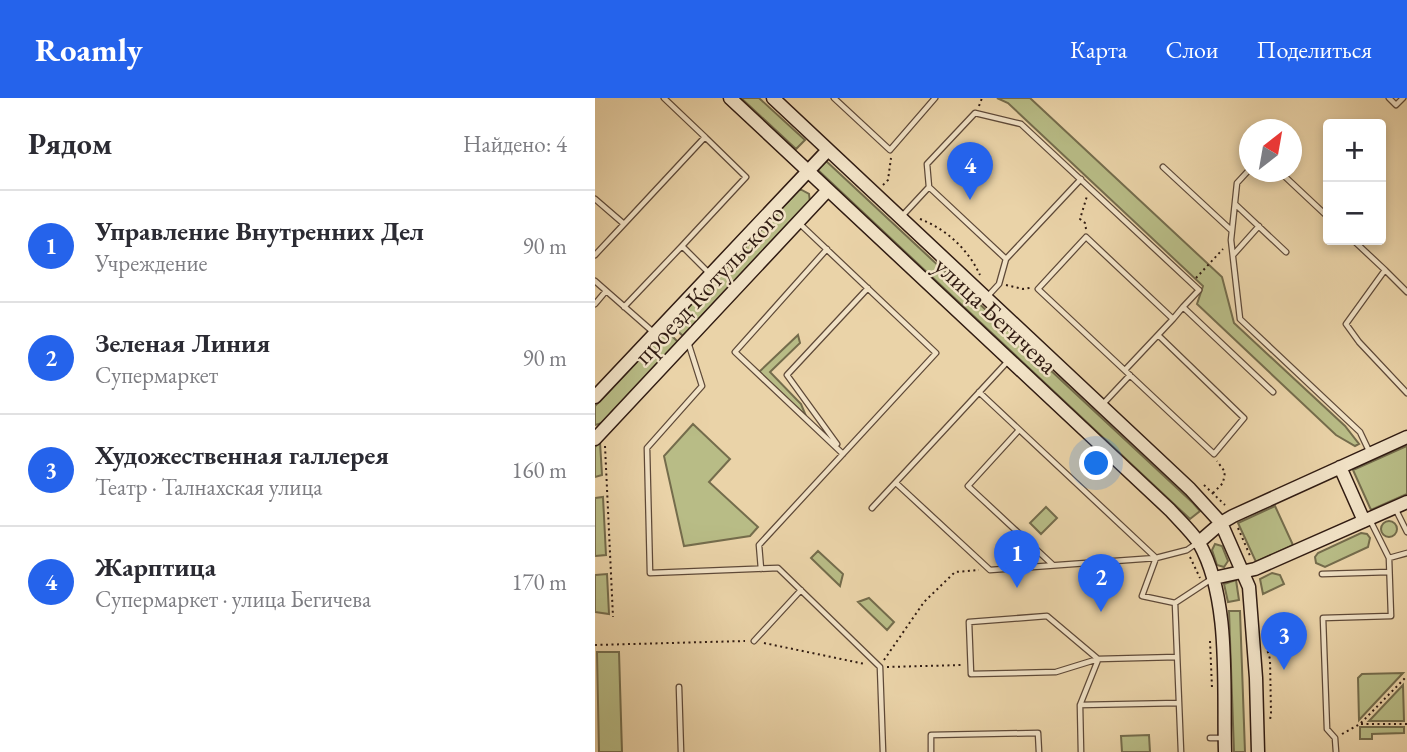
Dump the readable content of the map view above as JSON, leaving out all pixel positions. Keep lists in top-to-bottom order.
{
  "streets": {
    "street": ["проезд Котульского", "улица Бегичева"]
  },
  "crossings": [
    ["проезд Котульского", "улица Бегичева"]
  ],
  "north": "top right",
  "page": {
    "header": "Roamly",
    "nav": ["Карта", "Слои", "Поделиться"],
    "heading": ["Рядом", "Найдено: 4"],
    "map_buttons": ["+", "−"],
    "pins": [
      "4",
      "1",
      "2",
      "3"
    ],
    "list": [
      {
        "mark": "1",
        "name": "Управление Внутренних Дел",
        "note": "Учреждение",
        "value": "90 m"
      },
      {
        "mark": "2",
        "name": "Зеленая Линия",
        "note": "Супермаркет",
        "value": "90 m"
      },
      {
        "mark": "3",
        "name": "Художественная галлерея",
        "note": "Театр · Талнахская улица",
        "value": "160 m"
      },
      {
        "mark": "4",
        "name": "Жарптица",
        "note": "Супермаркет · улица Бегичева",
        "value": "170 m"
      }
    ]
  }
}
